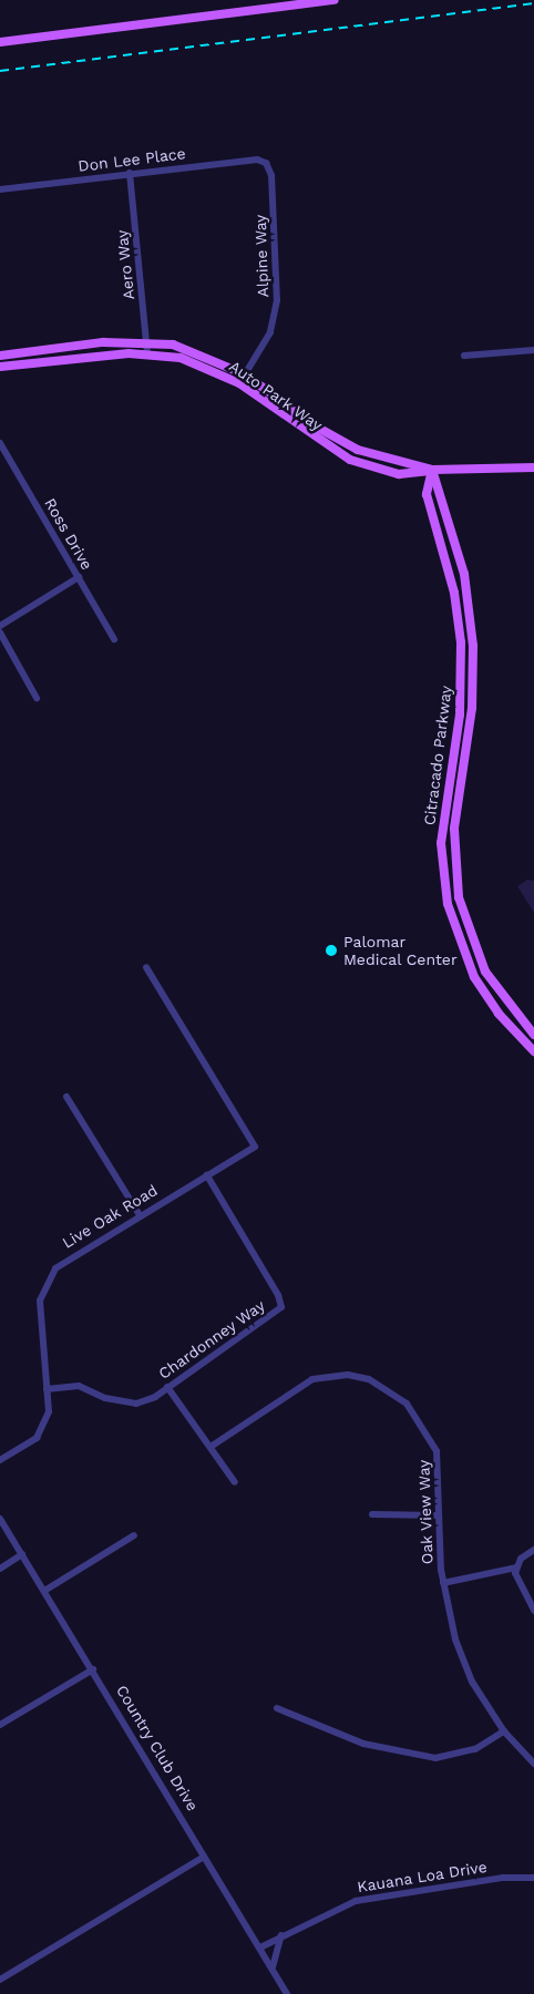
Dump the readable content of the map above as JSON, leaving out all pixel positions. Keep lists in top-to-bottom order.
{
  "streets": {
    "main road": ["Auto Park Way", "Citracado Parkway"],
    "street": [
      "Don Lee Place",
      "Alpine Way",
      "Aero Way",
      "Ross Drive",
      "Live Oak Road",
      "Chardonney Way",
      "Oak View Way",
      "Country Club Drive",
      "Kauana Loa Drive"
    ]
  },
  "crossings": [
    ["Don Lee Place", "Alpine Way"],
    ["Don Lee Place", "Aero Way"],
    ["Alpine Way", "Auto Park Way"],
    ["Aero Way", "Auto Park Way"],
    ["Auto Park Way", "Citracado Parkway"],
    ["Live Oak Road", "Chardonney Way"],
    ["Country Club Drive", "Kauana Loa Drive"]
  ],
  "places": ["Palomar Medical Center"]
}
